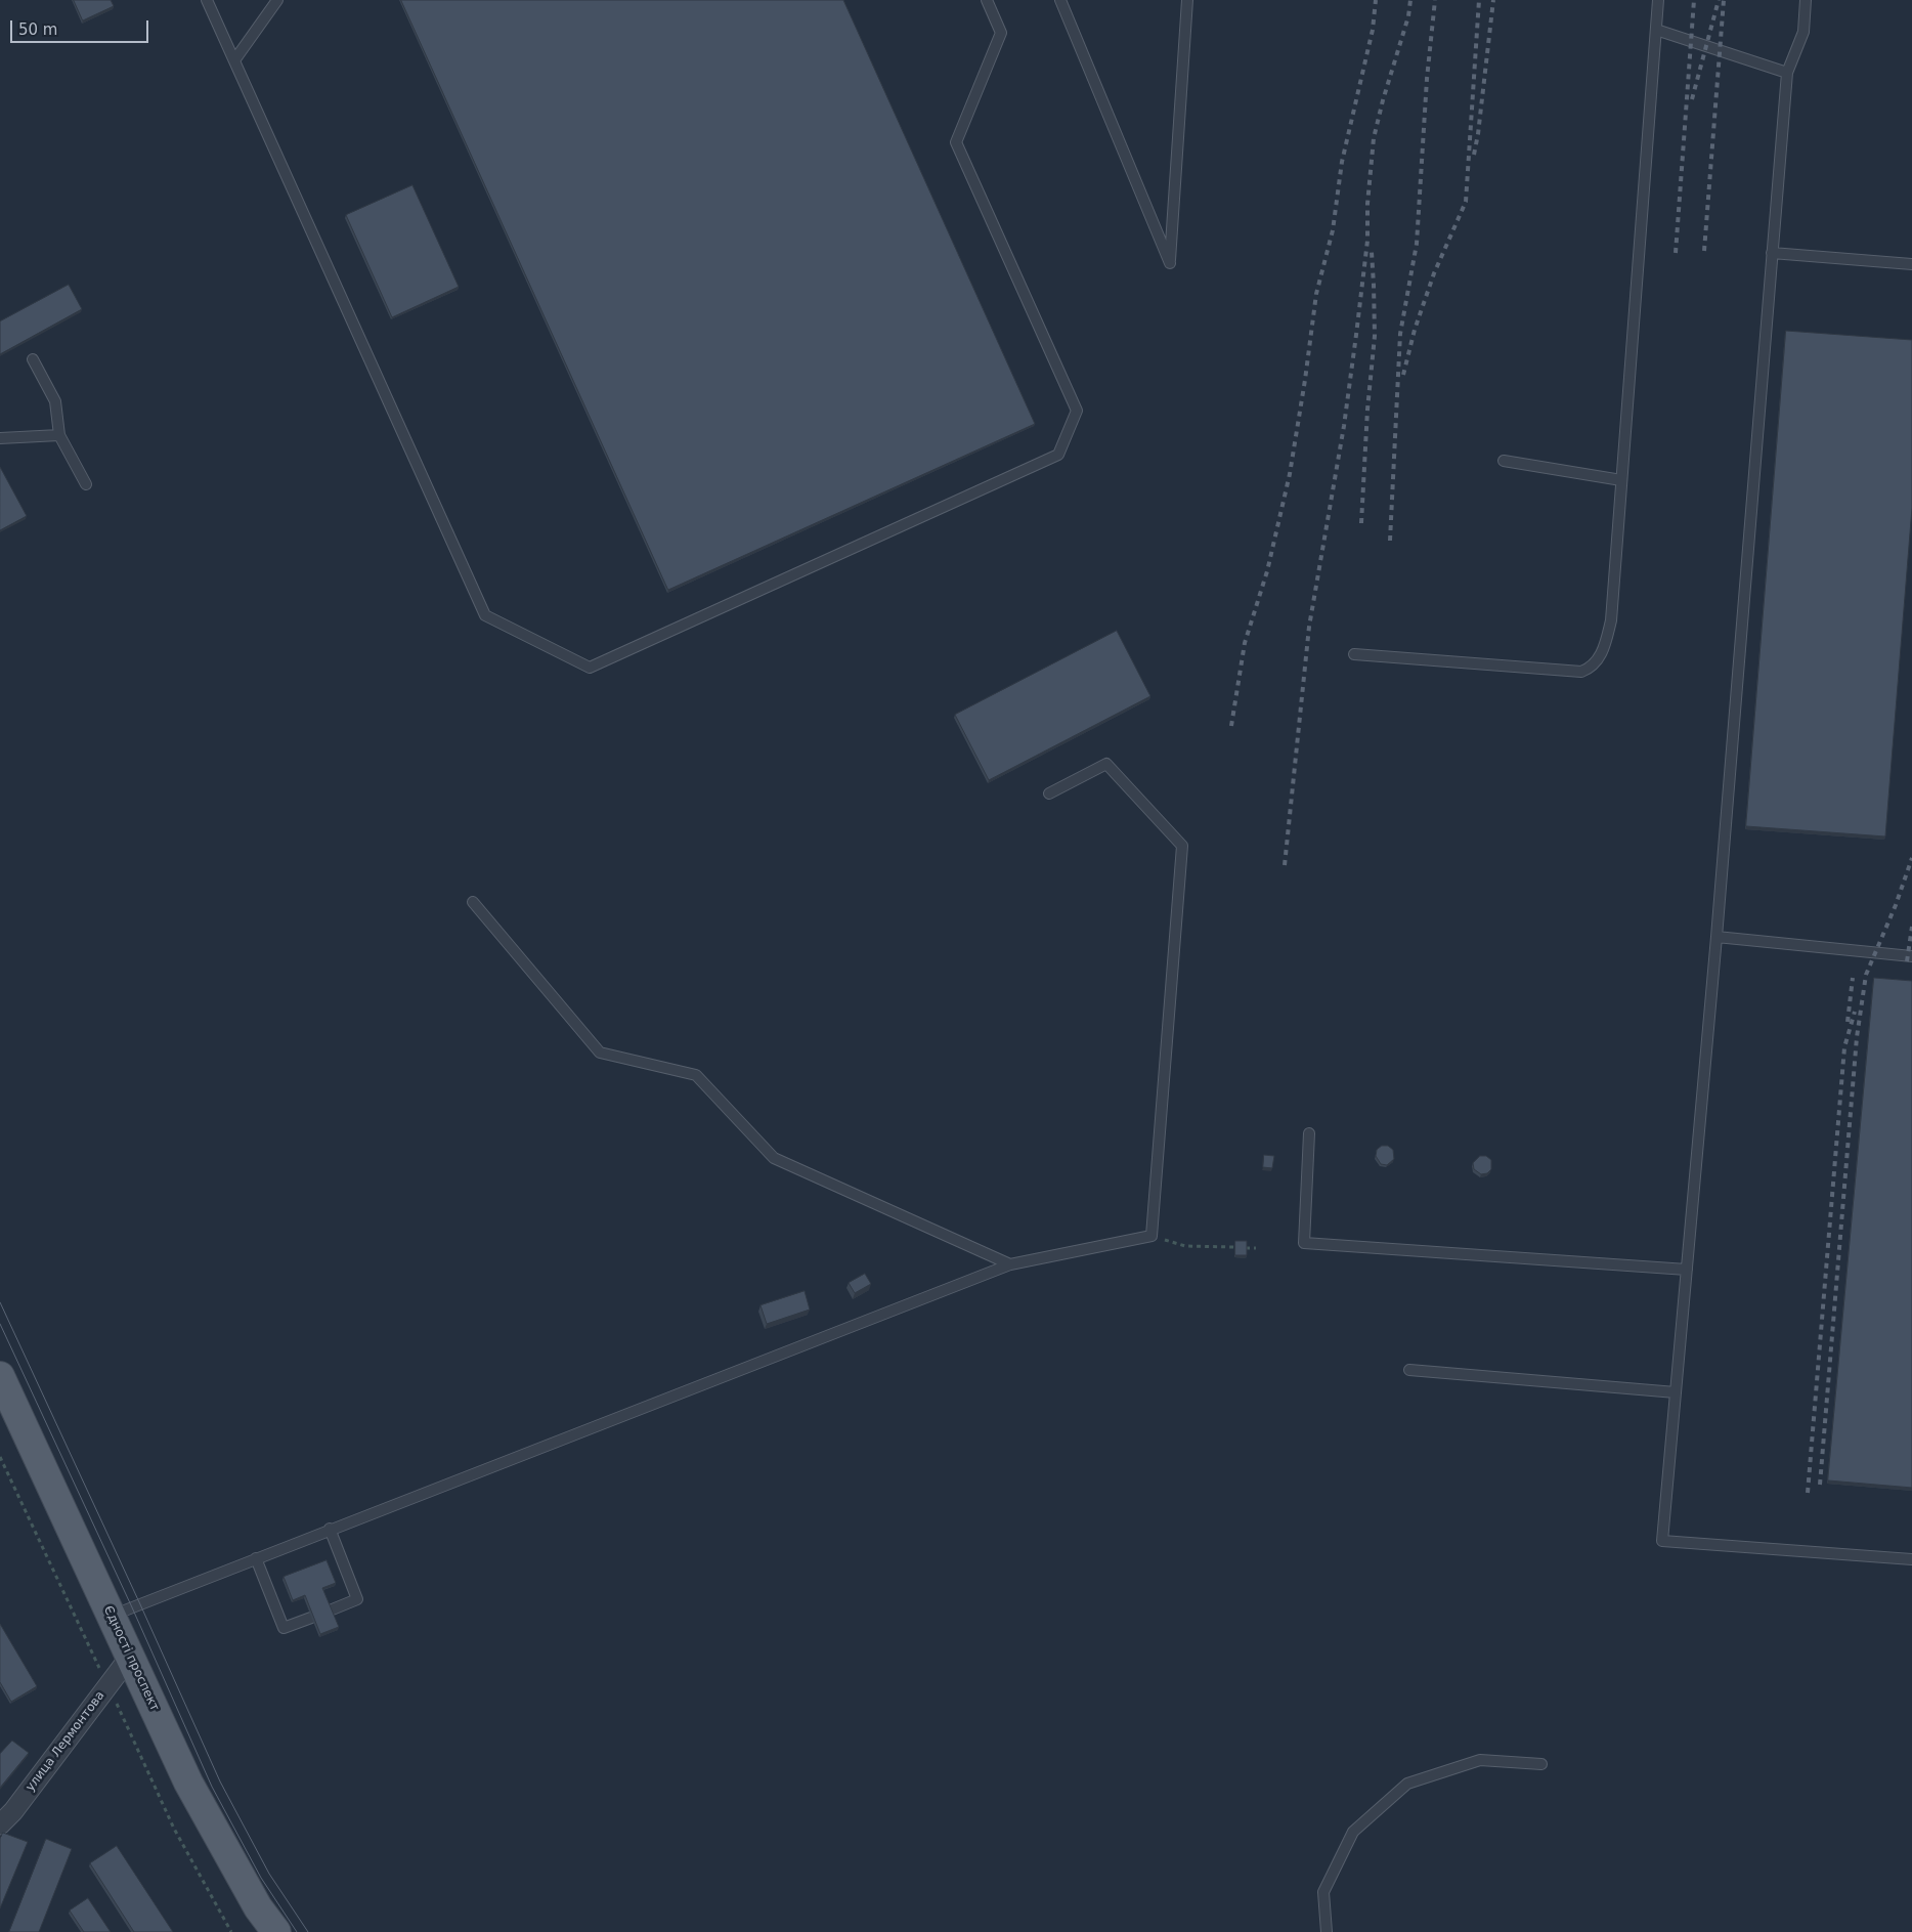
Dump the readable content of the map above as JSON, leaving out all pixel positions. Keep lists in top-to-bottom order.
{
  "streets": {
    "main road": ["Єдності проспект"],
    "street": ["улица Лермонтова"]
  },
  "crossings": [
    ["Єдності проспект", "улица Лермонтова"]
  ],
  "scale_bar": "50 m"
}
